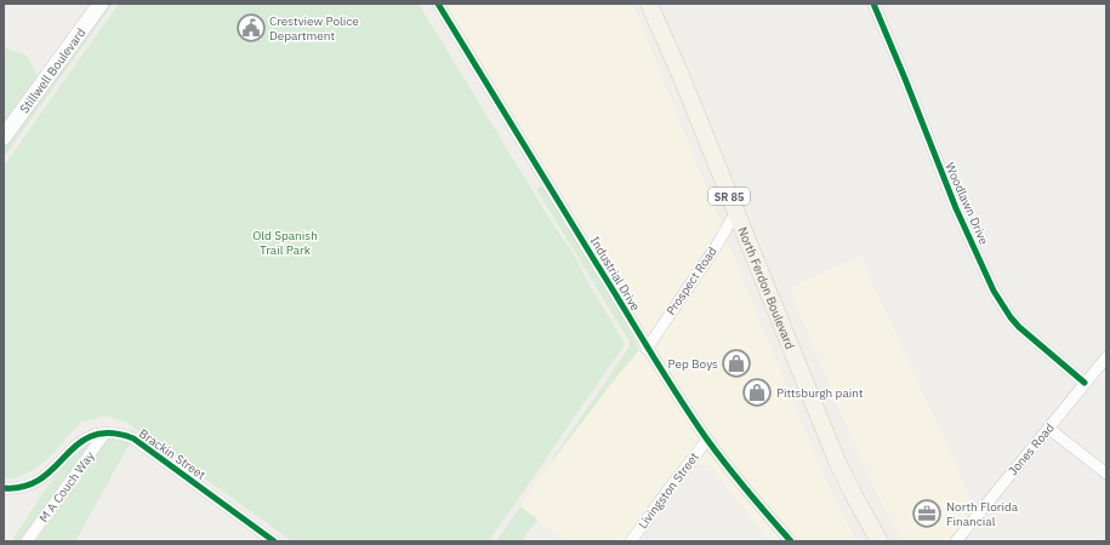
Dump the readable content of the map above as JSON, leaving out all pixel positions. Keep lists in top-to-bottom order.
{
  "streets": {
    "main road": ["SR 85", "North Ferdon Boulevard"],
    "street": [
      "Stillwell Boulevard",
      "Woodlawn Drive",
      "Industrial Drive",
      "Prospect Road",
      "Jones Road",
      "Brackin Street",
      "M A Couch Way",
      "Livingston Street"
    ]
  },
  "crossings": [
    ["Woodlawn Drive", "Jones Road"],
    ["Industrial Drive", "Prospect Road"],
    ["Industrial Drive", "Livingston Street"],
    ["Prospect Road", "North Ferdon Boulevard"],
    ["Brackin Street", "M A Couch Way"]
  ],
  "parks": ["Old Spanish Trail Park"],
  "places": {
    "public building": ["Crestview Police Department"],
    "shop": ["Pep Boys", "Pittsburgh paint"],
    "office": ["North Florida Financial"]
  }
}
